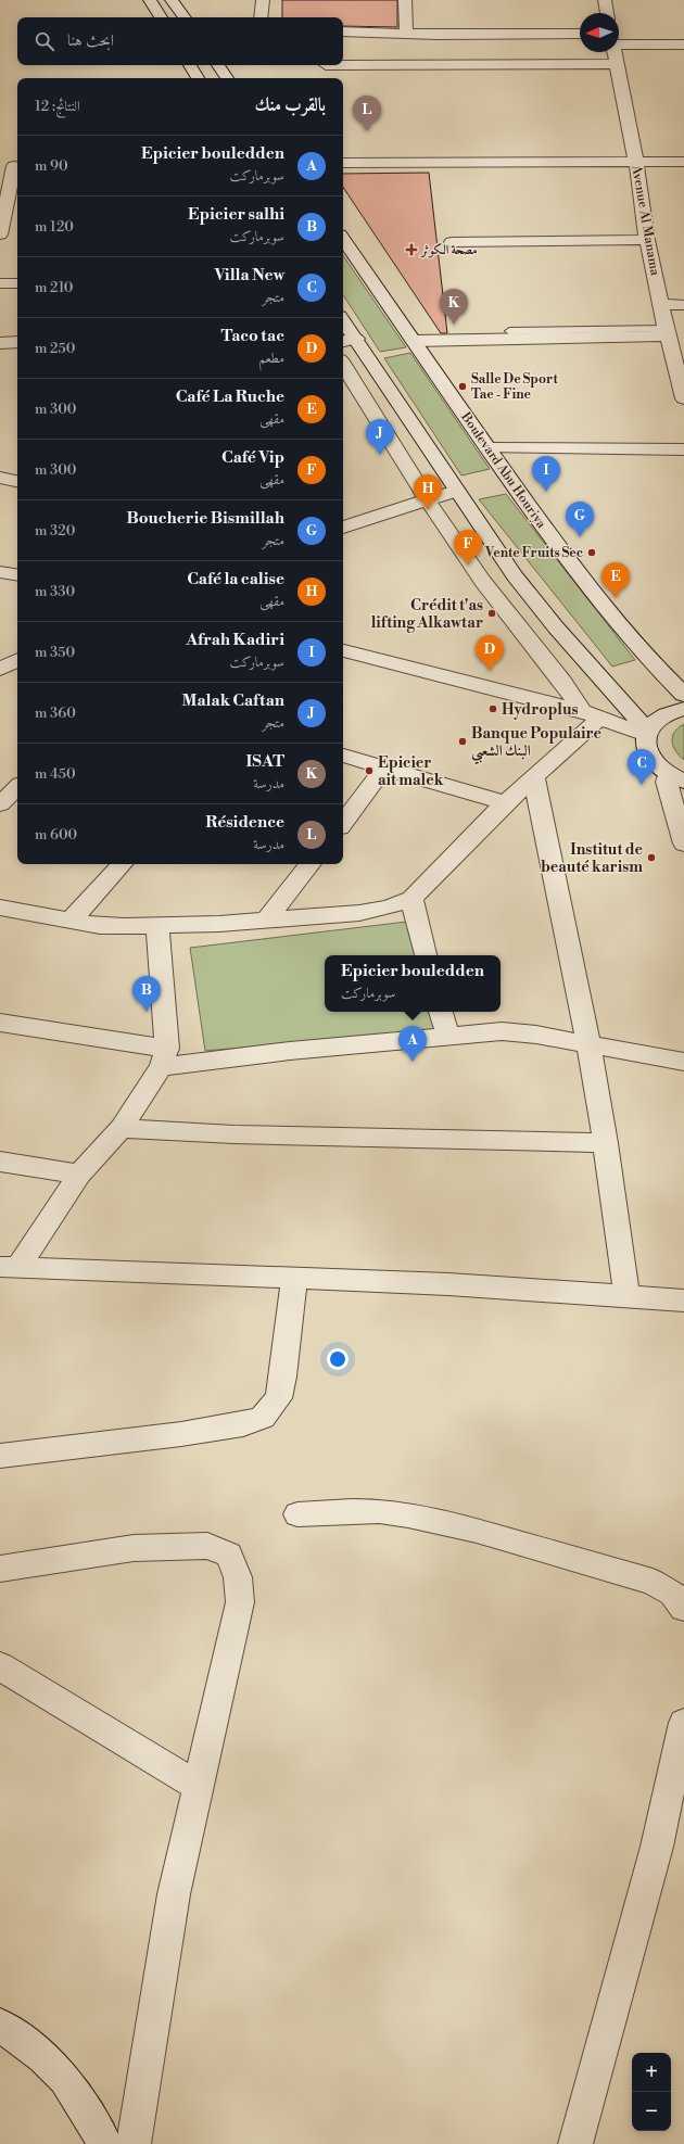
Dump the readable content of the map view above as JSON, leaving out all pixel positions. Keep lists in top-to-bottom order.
{
  "streets": {
    "street": ["Avenue Al Manama", "Boulevard Abu Houriya"]
  },
  "places": {
    "health": ["مصحة الكوثر"],
    "other": [
      "Salle De Sport Tae - Fine",
      "Vente Fruits Sec",
      "Crédit t'as lifting Alkawtar",
      "Hydroplus",
      "Banque Populaire البنك الشعبي",
      "Epicier ait malek",
      "Institut de beauté karism"
    ]
  },
  "north": "left",
  "page": {
    "search": "ابحث هنا",
    "heading": ["بالقرب منك", "النتائج: 12"],
    "pins": [
      "L",
      "K",
      "J",
      "I",
      "H",
      "G",
      "F",
      "E",
      "D",
      "C",
      "B",
      "A"
    ],
    "list": [
      {
        "mark": "A",
        "name": "Epicier bouledden",
        "note": "سوبرماركت",
        "value": "90 m"
      },
      {
        "mark": "B",
        "name": "Epicier salhi",
        "note": "سوبرماركت",
        "value": "120 m"
      },
      {
        "mark": "C",
        "name": "Villa New",
        "note": "متجر",
        "value": "210 m"
      },
      {
        "mark": "D",
        "name": "Taco tac",
        "note": "مطعم",
        "value": "250 m"
      },
      {
        "mark": "E",
        "name": "Café La Ruche",
        "note": "مقهى",
        "value": "300 m"
      },
      {
        "mark": "F",
        "name": "Café Vip",
        "note": "مقهى",
        "value": "300 m"
      },
      {
        "mark": "G",
        "name": "Boucherie Bismillah",
        "note": "متجر",
        "value": "320 m"
      },
      {
        "mark": "H",
        "name": "Café la calise",
        "note": "مقهى",
        "value": "330 m"
      },
      {
        "mark": "I",
        "name": "Afrah Kadiri",
        "note": "سوبرماركت",
        "value": "350 m"
      },
      {
        "mark": "J",
        "name": "Malak Caftan",
        "note": "متجر",
        "value": "360 m"
      },
      {
        "mark": "K",
        "name": "ISAT",
        "note": "مدرسة",
        "value": "450 m"
      },
      {
        "mark": "L",
        "name": "Résidence",
        "note": "مدرسة",
        "value": "600 m"
      }
    ],
    "popup": ["Epicier bouledden", "سوبرماركت"],
    "map_buttons": ["+", "−"]
  }
}
